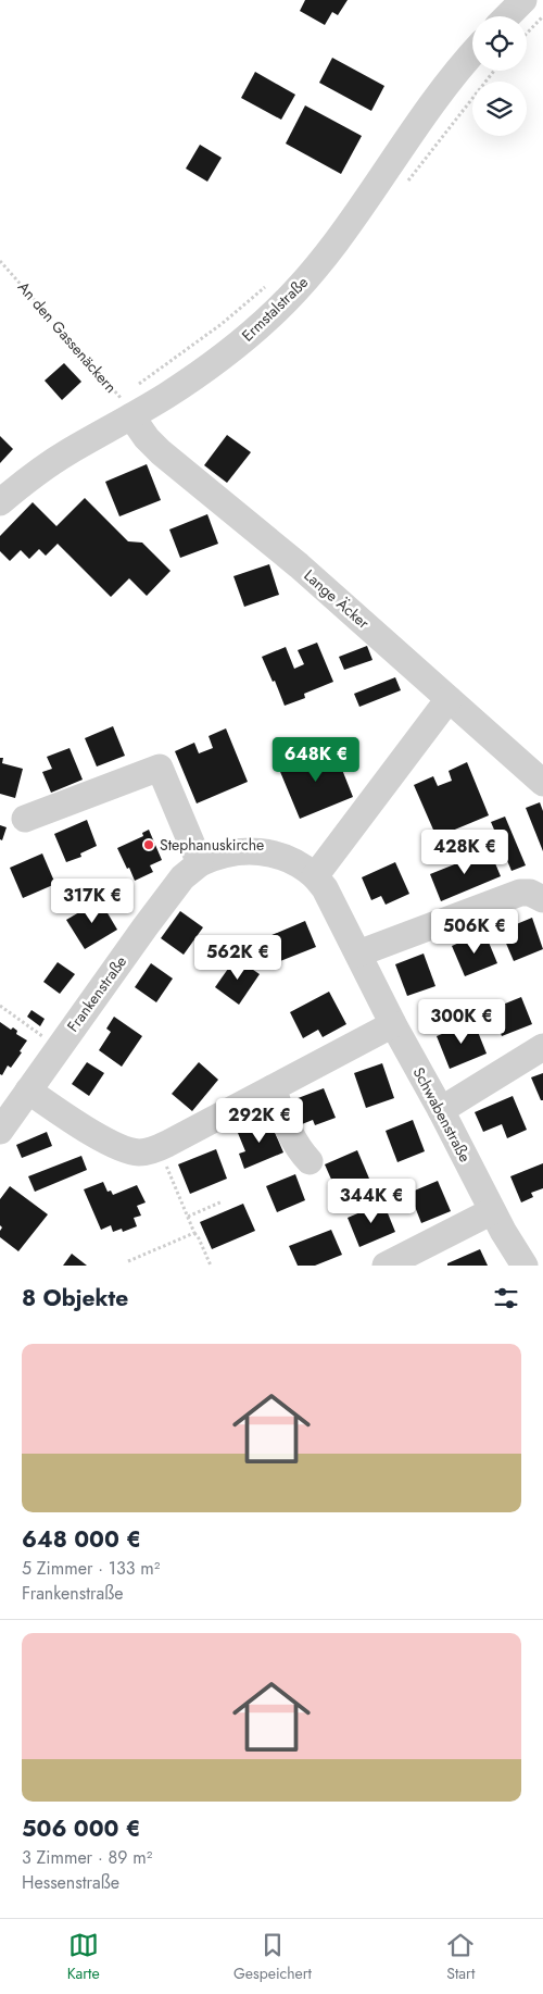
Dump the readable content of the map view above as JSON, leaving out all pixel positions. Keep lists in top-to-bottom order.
{
  "streets": {
    "street": [
      "Ermstalstraße",
      "Lange Äcker",
      "Frankenstraße",
      "Schwabenstraße"
    ],
    "path": ["An den Gassenäckern"]
  },
  "crossings": [
    ["Ermstalstraße", "An den Gassenäckern"],
    ["Ermstalstraße", "Lange Äcker"],
    ["An den Gassenäckern", "Lange Äcker"],
    ["Frankenstraße", "Schwabenstraße"]
  ],
  "places": ["Stephanuskirche"],
  "page": {
    "price": [
      "648K €",
      "428K €",
      "317K €",
      "506K €",
      "562K €",
      "300K €",
      "292K €",
      "344K €"
    ],
    "heading": "8 Objekte",
    "list": [
      {
        "name": "648 000 €",
        "note": "5 Zimmer · 133 m² · Frankenstraße"
      },
      {
        "name": "506 000 €",
        "note": "3 Zimmer · 89 m² · Hessenstraße"
      }
    ],
    "tabs": ["Karte", "Gespeichert", "Start"]
  }
}
